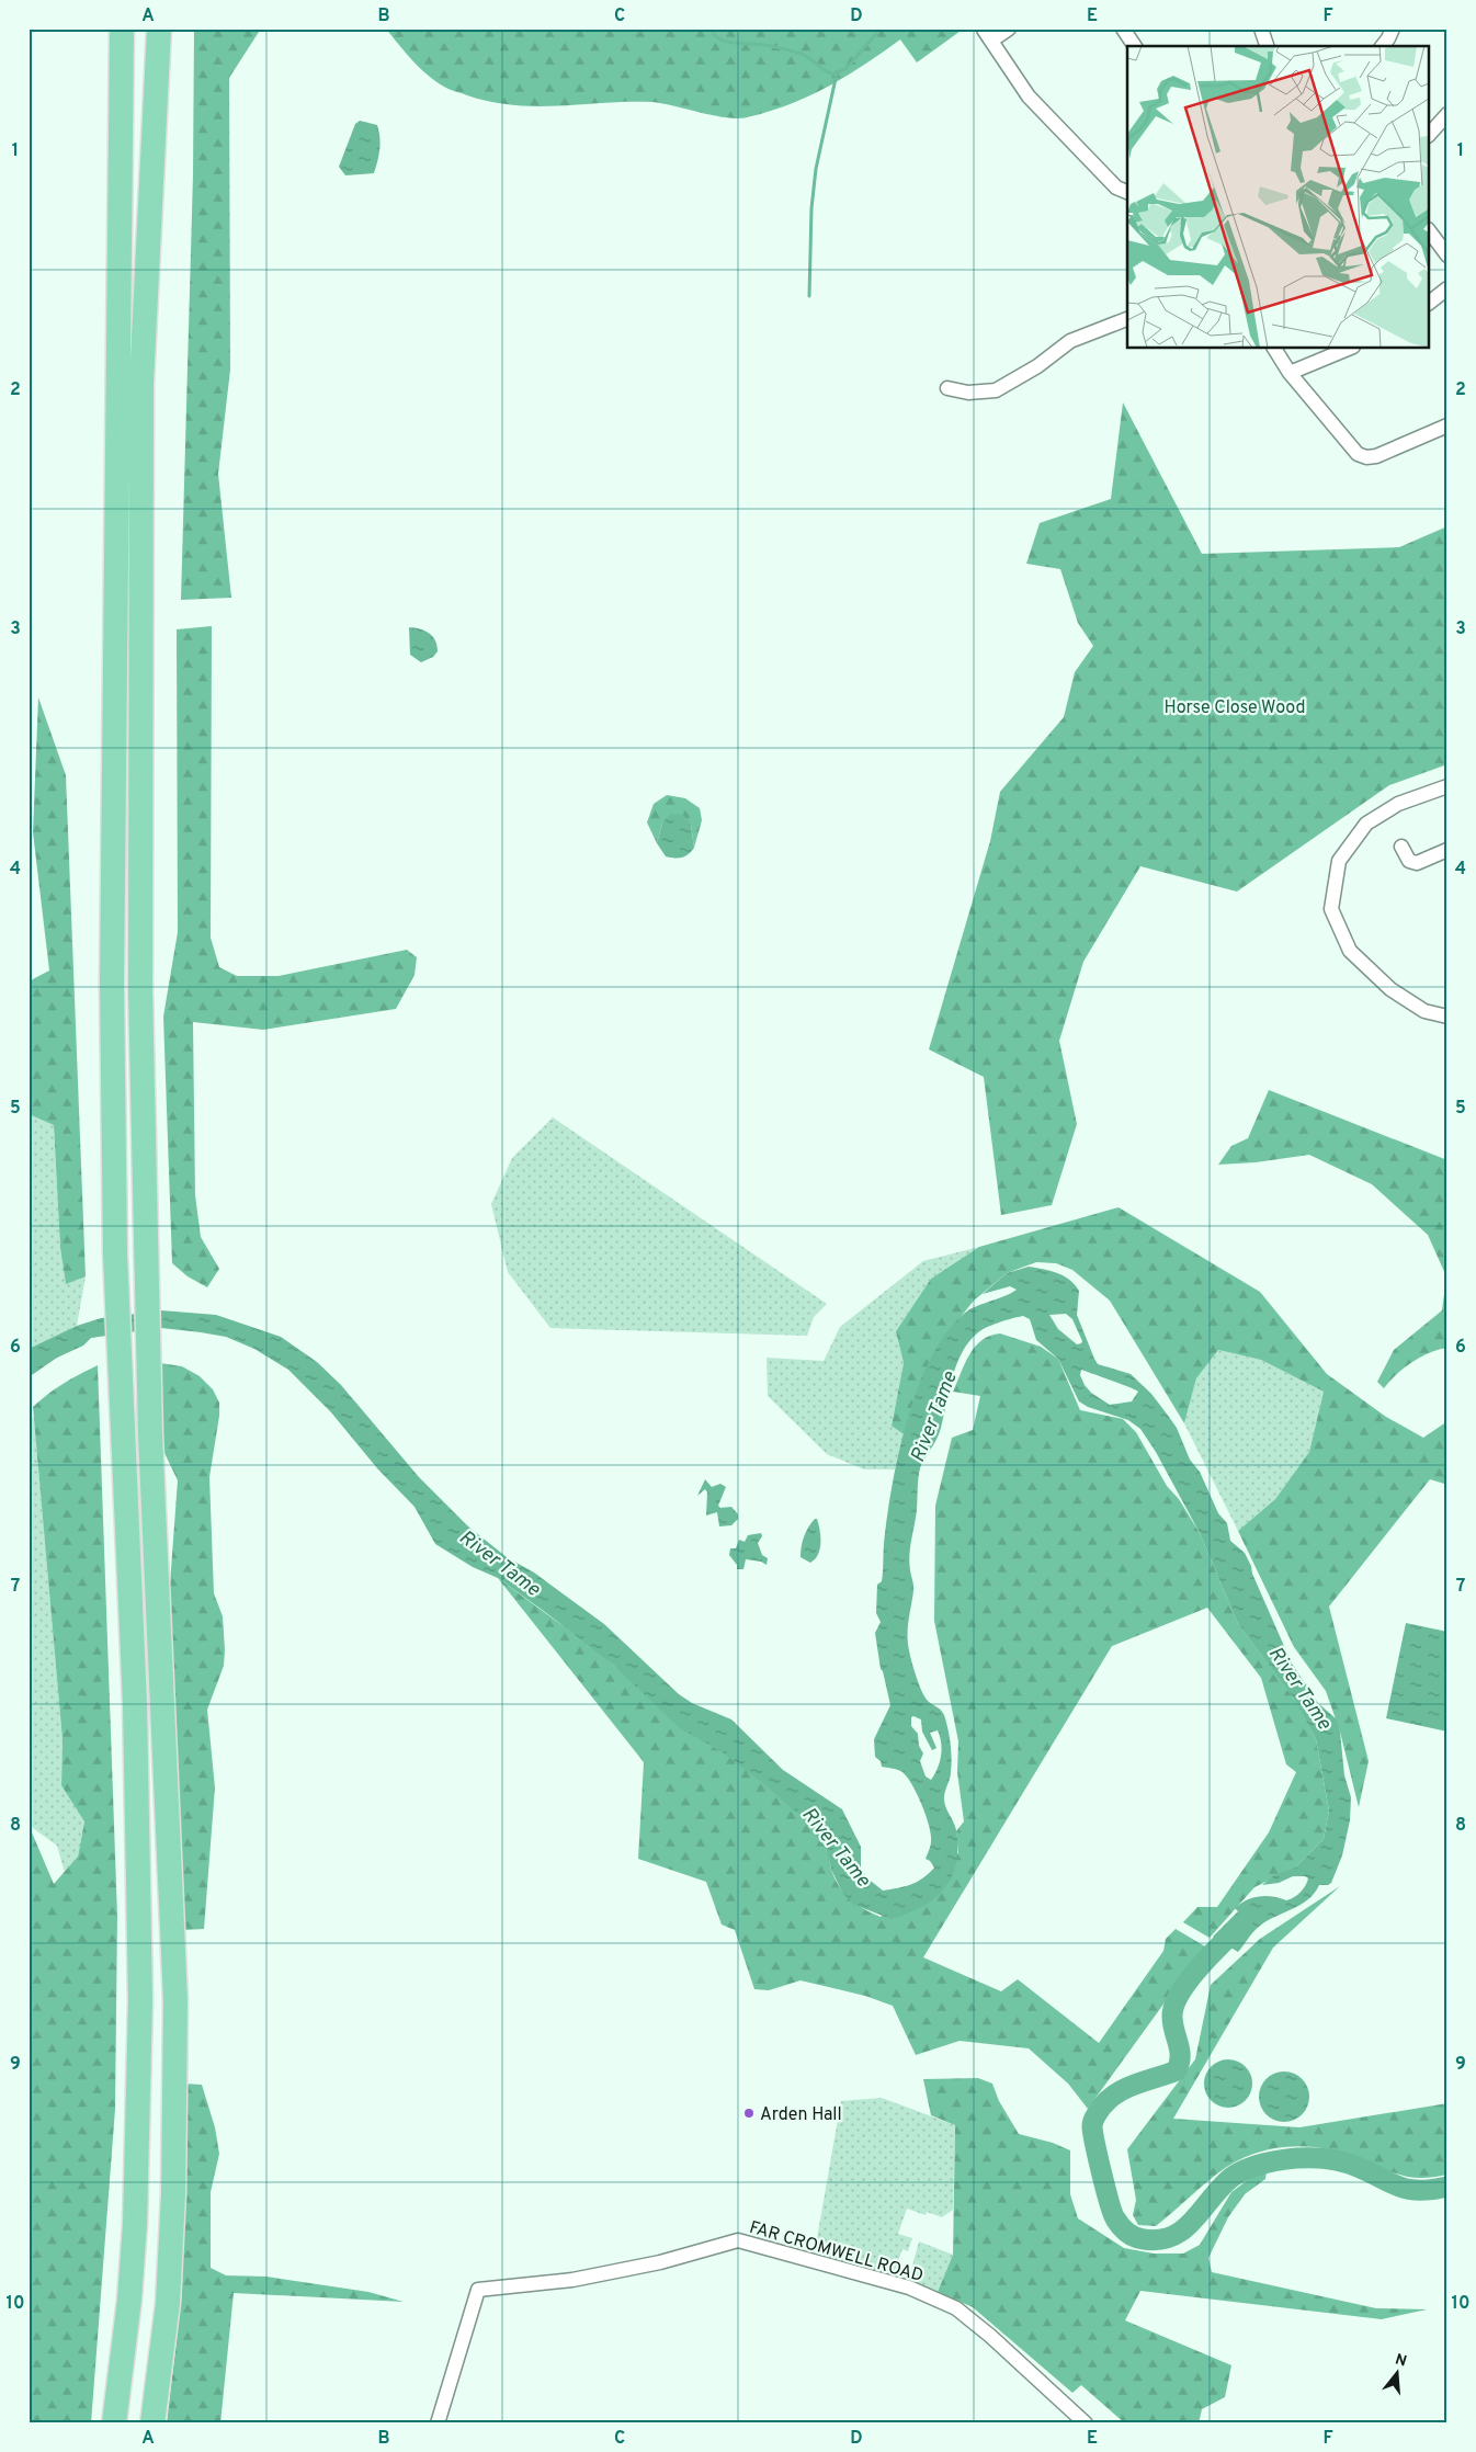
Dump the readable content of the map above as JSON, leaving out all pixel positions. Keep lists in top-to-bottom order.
{
  "streets": {
    "street": ["FAR CROMWELL ROAD"]
  },
  "water": ["River Tame"],
  "parks": ["Horse Close Wood"],
  "places": ["Arden Hall"],
  "north": "top",
  "grid": {
    "columns": [
      "A",
      "B",
      "C",
      "D",
      "E",
      "F"
    ],
    "rows": [
      "1",
      "2",
      "3",
      "4",
      "5",
      "6",
      "7",
      "8",
      "9",
      "10"
    ]
  }
}
